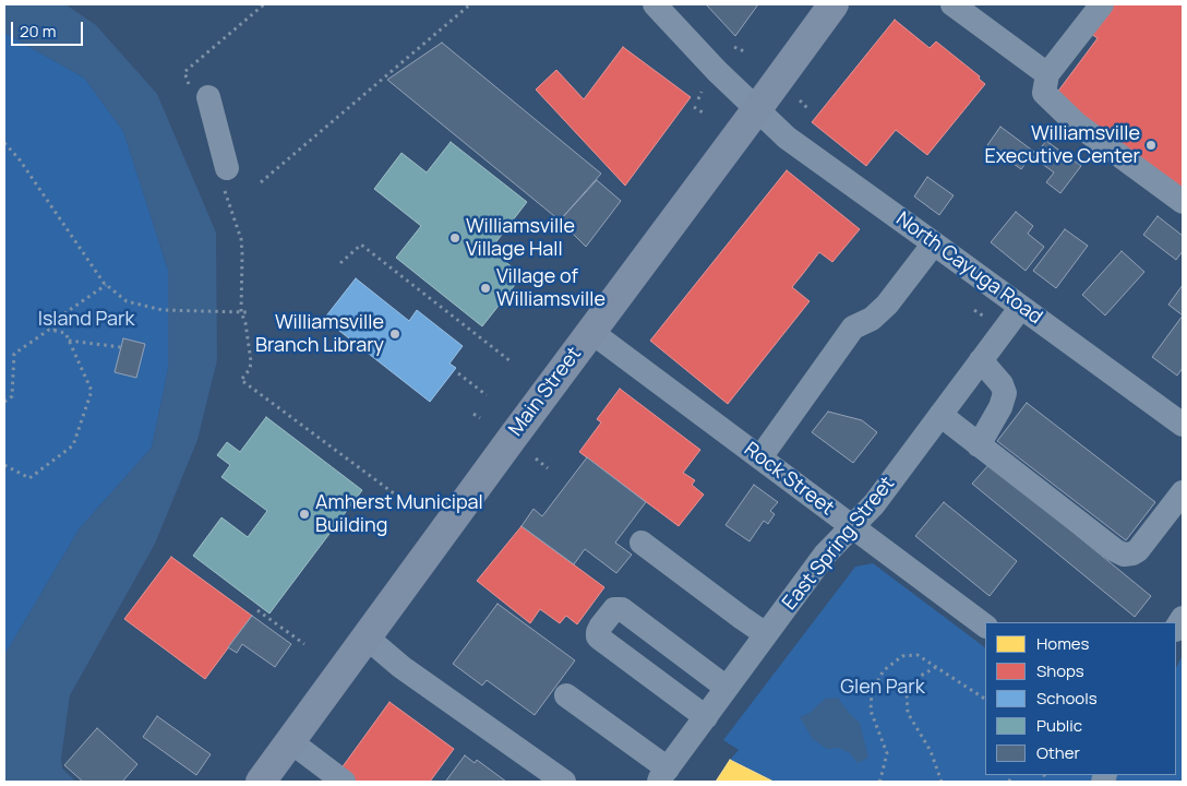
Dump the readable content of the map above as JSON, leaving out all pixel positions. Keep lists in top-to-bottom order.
{
  "streets": {
    "main road": ["Main Street"],
    "street": ["North Cayuga Road", "Rock Street", "East Spring Street"]
  },
  "crossings": [
    ["North Cayuga Road", "Main Street"],
    ["North Cayuga Road", "East Spring Street"],
    ["Main Street", "Rock Street"],
    ["Rock Street", "East Spring Street"]
  ],
  "parks": ["Island Park", "Glen Park"],
  "places": [
    "Williamsville Executive Center",
    "Williamsville Village Hall",
    "Village of Williamsville",
    "Williamsville Branch Library",
    "Amherst Municipal Building"
  ],
  "legend": [
    "Homes",
    "Shops",
    "Schools",
    "Public",
    "Other"
  ],
  "scale_bar": "20 m"
}
